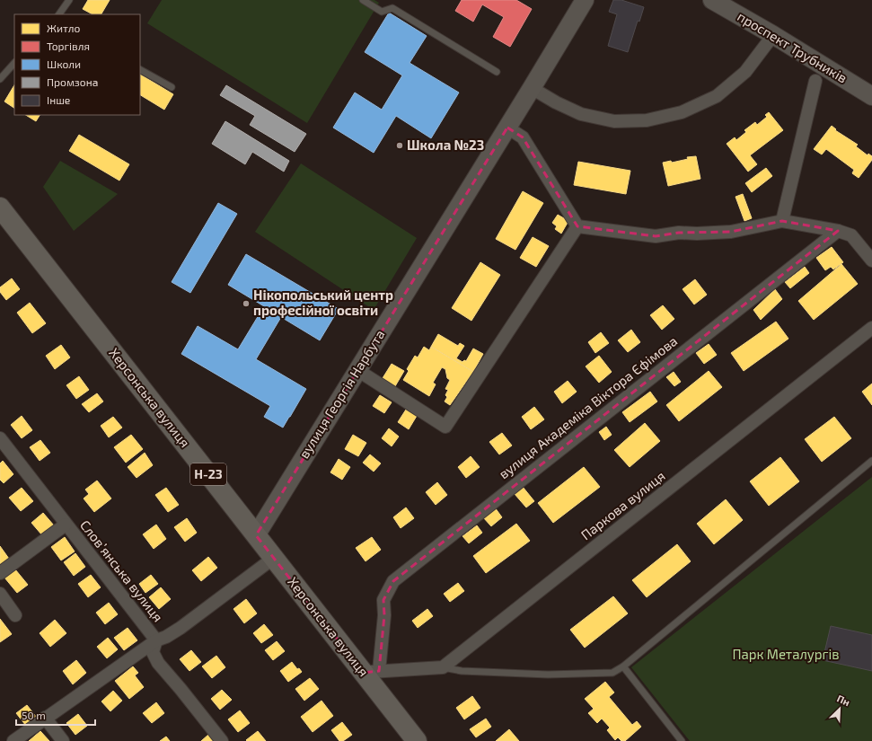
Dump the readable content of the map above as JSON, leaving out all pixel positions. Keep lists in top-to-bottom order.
{
  "streets": {
    "main road": ["Херсонська вулиця", "Н-23"],
    "street": [
      "проспект Трубників",
      "вулиця Георгія Нарбута",
      "вулиця Академіка Віктора Єфімова",
      "Паркова вулиця",
      "Словʼянська вулиця"
    ]
  },
  "crossings": [
    ["вулиця Георгія Нарбута", "Херсонська вулиця"],
    ["Херсонська вулиця", "вулиця Академіка Віктора Єфімова"]
  ],
  "parks": ["Парк Металургів"],
  "places": ["Школа №23", "Нікопольський центр професійної освіти"],
  "legend": [
    "Житло",
    "Торгівля",
    "Школи",
    "Промзона",
    "Інше"
  ],
  "scale_bar": "50 m",
  "north": "top right"
}
